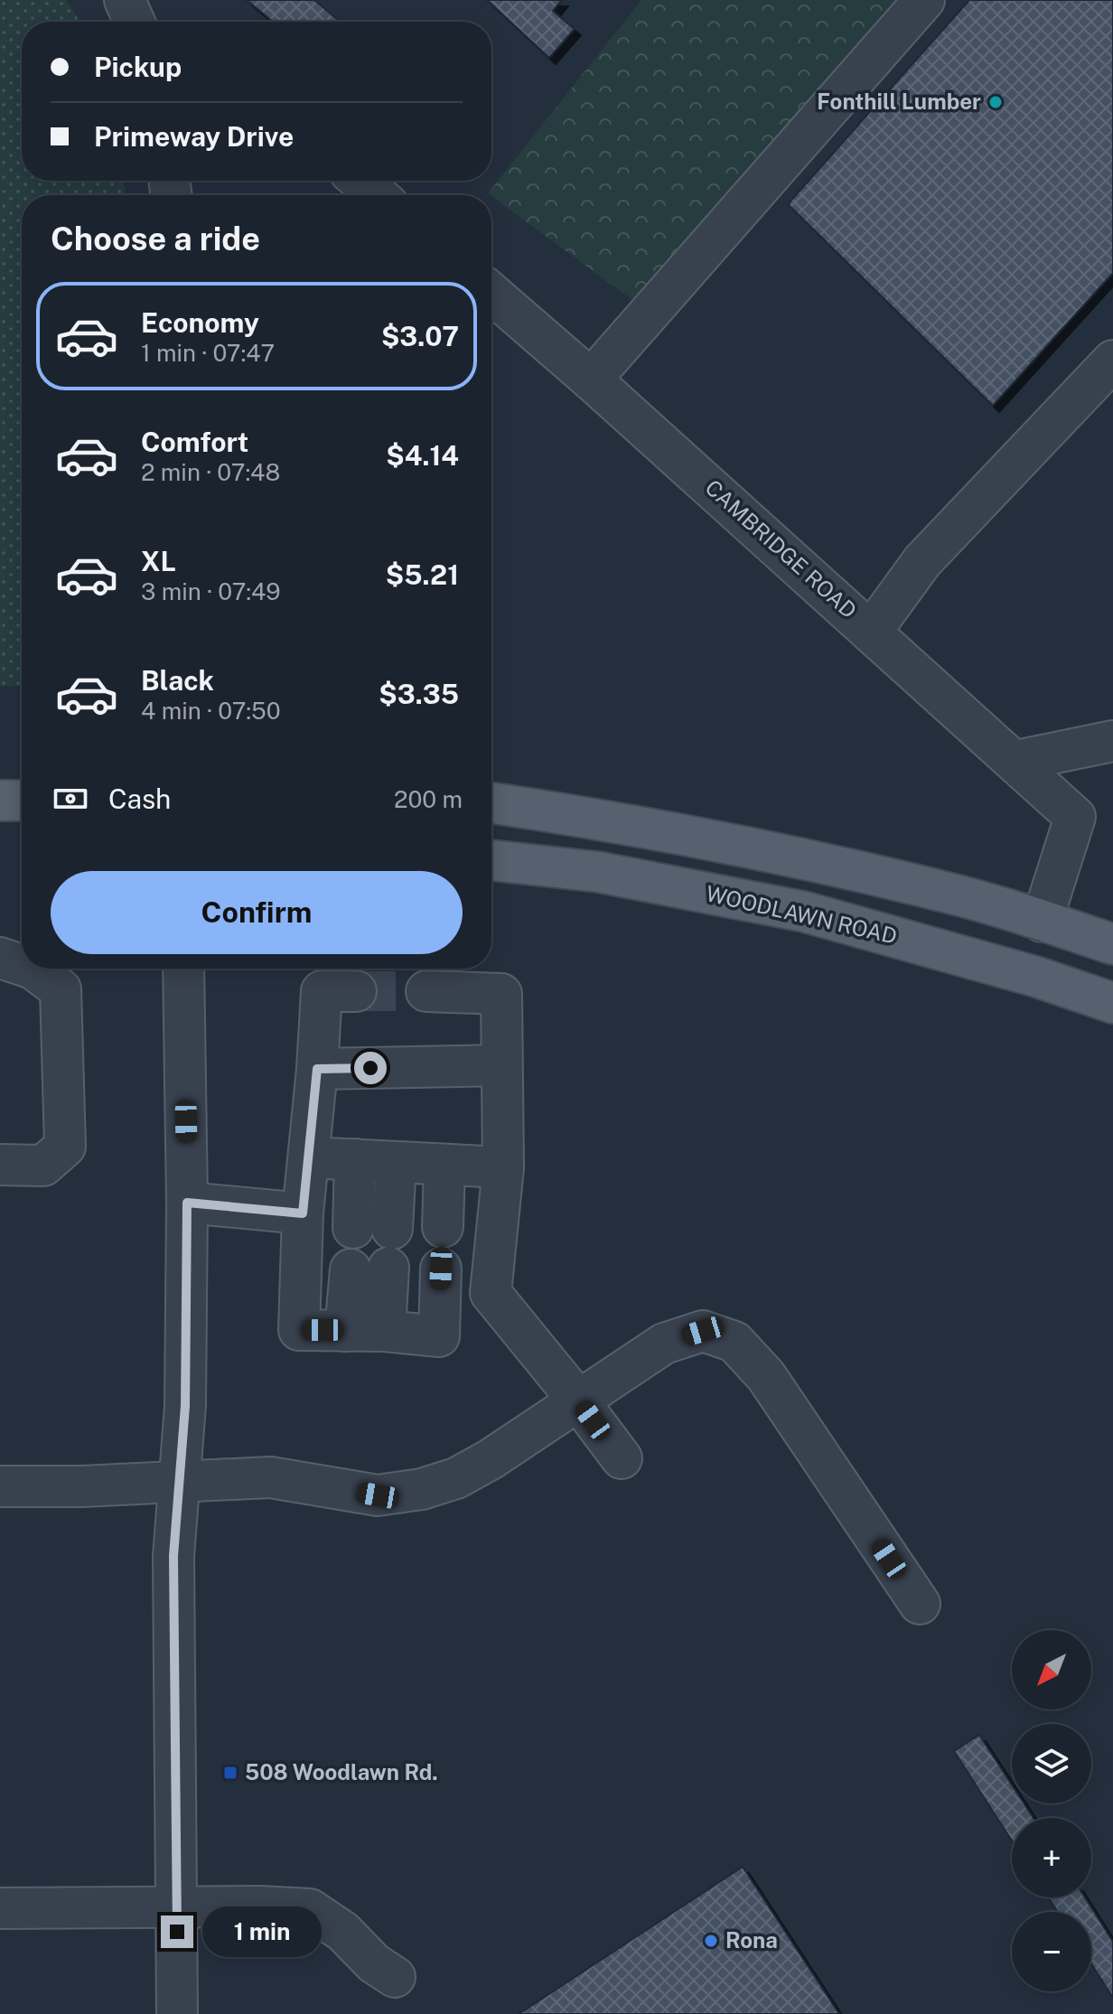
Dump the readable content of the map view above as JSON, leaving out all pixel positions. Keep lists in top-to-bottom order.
{
  "streets": {
    "main road": ["WOODLAWN ROAD"],
    "street": ["CAMBRIDGE ROAD"]
  },
  "places": {
    "other": ["Fonthill Lumber", "Rona"],
    "transit": ["508 Woodlawn Rd."]
  },
  "north": "bottom left",
  "page": {
    "banner": ["Pickup", "Primeway Drive"],
    "heading": "Choose a ride",
    "list": [
      {
        "name": "Economy",
        "note": "1 min · 07:47",
        "value": "$3.07"
      },
      {
        "name": "Comfort",
        "note": "2 min · 07:48",
        "value": "$4.14"
      },
      {
        "name": "XL",
        "note": "3 min · 07:49",
        "value": "$5.21"
      },
      {
        "name": "Black",
        "note": "4 min · 07:50",
        "value": "$3.35"
      }
    ],
    "pay": ["Cash", "200 m"],
    "buttons": "Confirm",
    "map_buttons": ["+", "−"],
    "bubble": "1 min"
  }
}
